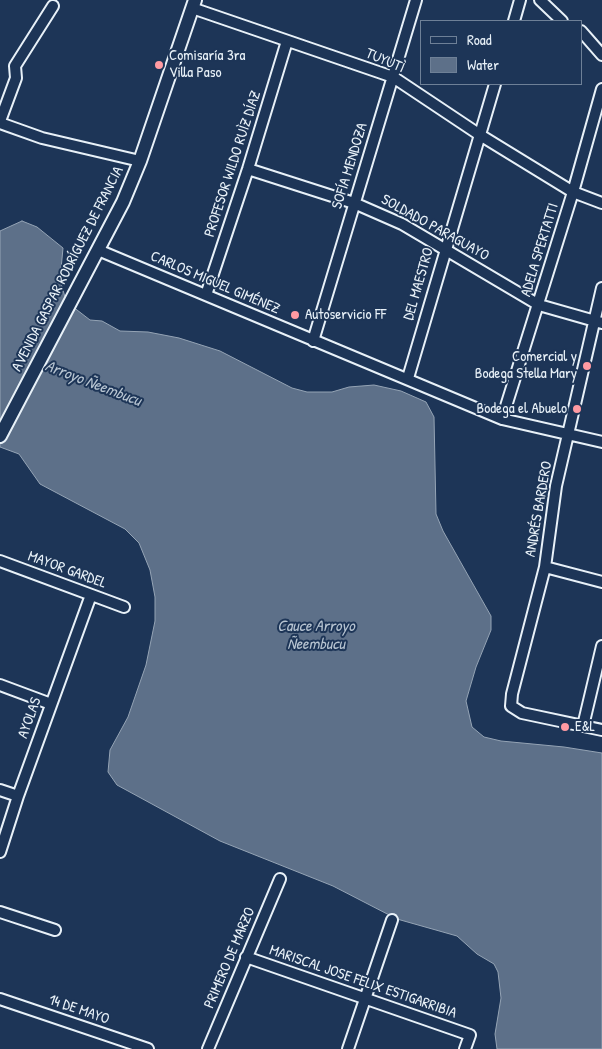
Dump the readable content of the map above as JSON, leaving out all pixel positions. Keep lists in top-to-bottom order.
{
  "streets": {
    "main road": ["AVENIDA GASPAR RODRÍGUEZ DE FRANCIA"],
    "street": [
      "TUYUTÌ",
      "PROFESOR WILDO RUÌZ DÍAZ",
      "SOFÍA MENDOZA",
      "SOLDADO PARAGUAYO",
      "ADELA SPERTATTI",
      "CARLOS MIGUEL GIMÉNEZ",
      "DEL MAESTRO",
      "ANDRÉS BARDERO",
      "MAYOR GARDEL",
      "AYOLAS",
      "PRIMERO DE MARZO",
      "MARISCAL JOSE FELIX ESTIGARRIBIA",
      "14 DE MAYO"
    ]
  },
  "crossings": [
    ["TUYUTÌ", "PROFESOR WILDO RUÌZ DÍAZ"],
    ["TUYUTÌ", "SOFÍA MENDOZA"],
    ["TUYUTÌ", "ADELA SPERTATTI"],
    ["TUYUTÌ", "AVENIDA GASPAR RODRÍGUEZ DE FRANCIA"],
    ["TUYUTÌ", "DEL MAESTRO"],
    ["PROFESOR WILDO RUÌZ DÍAZ", "SOLDADO PARAGUAYO"],
    ["PROFESOR WILDO RUÌZ DÍAZ", "CARLOS MIGUEL GIMÉNEZ"],
    ["SOFÍA MENDOZA", "SOLDADO PARAGUAYO"],
    ["SOFÍA MENDOZA", "CARLOS MIGUEL GIMÉNEZ"],
    ["SOLDADO PARAGUAYO", "ADELA SPERTATTI"],
    ["SOLDADO PARAGUAYO", "DEL MAESTRO"],
    ["SOLDADO PARAGUAYO", "ANDRÉS BARDERO"],
    ["ADELA SPERTATTI", "CARLOS MIGUEL GIMÉNEZ"],
    ["AVENIDA GASPAR RODRÍGUEZ DE FRANCIA", "CARLOS MIGUEL GIMÉNEZ"],
    ["CARLOS MIGUEL GIMÉNEZ", "DEL MAESTRO"],
    ["CARLOS MIGUEL GIMÉNEZ", "ANDRÉS BARDERO"],
    ["MAYOR GARDEL", "AYOLAS"],
    ["PRIMERO DE MARZO", "MARISCAL JOSE FELIX ESTIGARRIBIA"]
  ],
  "water": ["Arroyo Ñeembucu", "Cauce Arroyo Ñeembucu"],
  "places": [
    "Comisaría 3ra Villa Paso",
    "Autoservicio FF",
    "Comercial y Bodega Stella Mary",
    "Bodega el Abuelo",
    "E&L"
  ],
  "legend": ["Road", "Water"]
}
